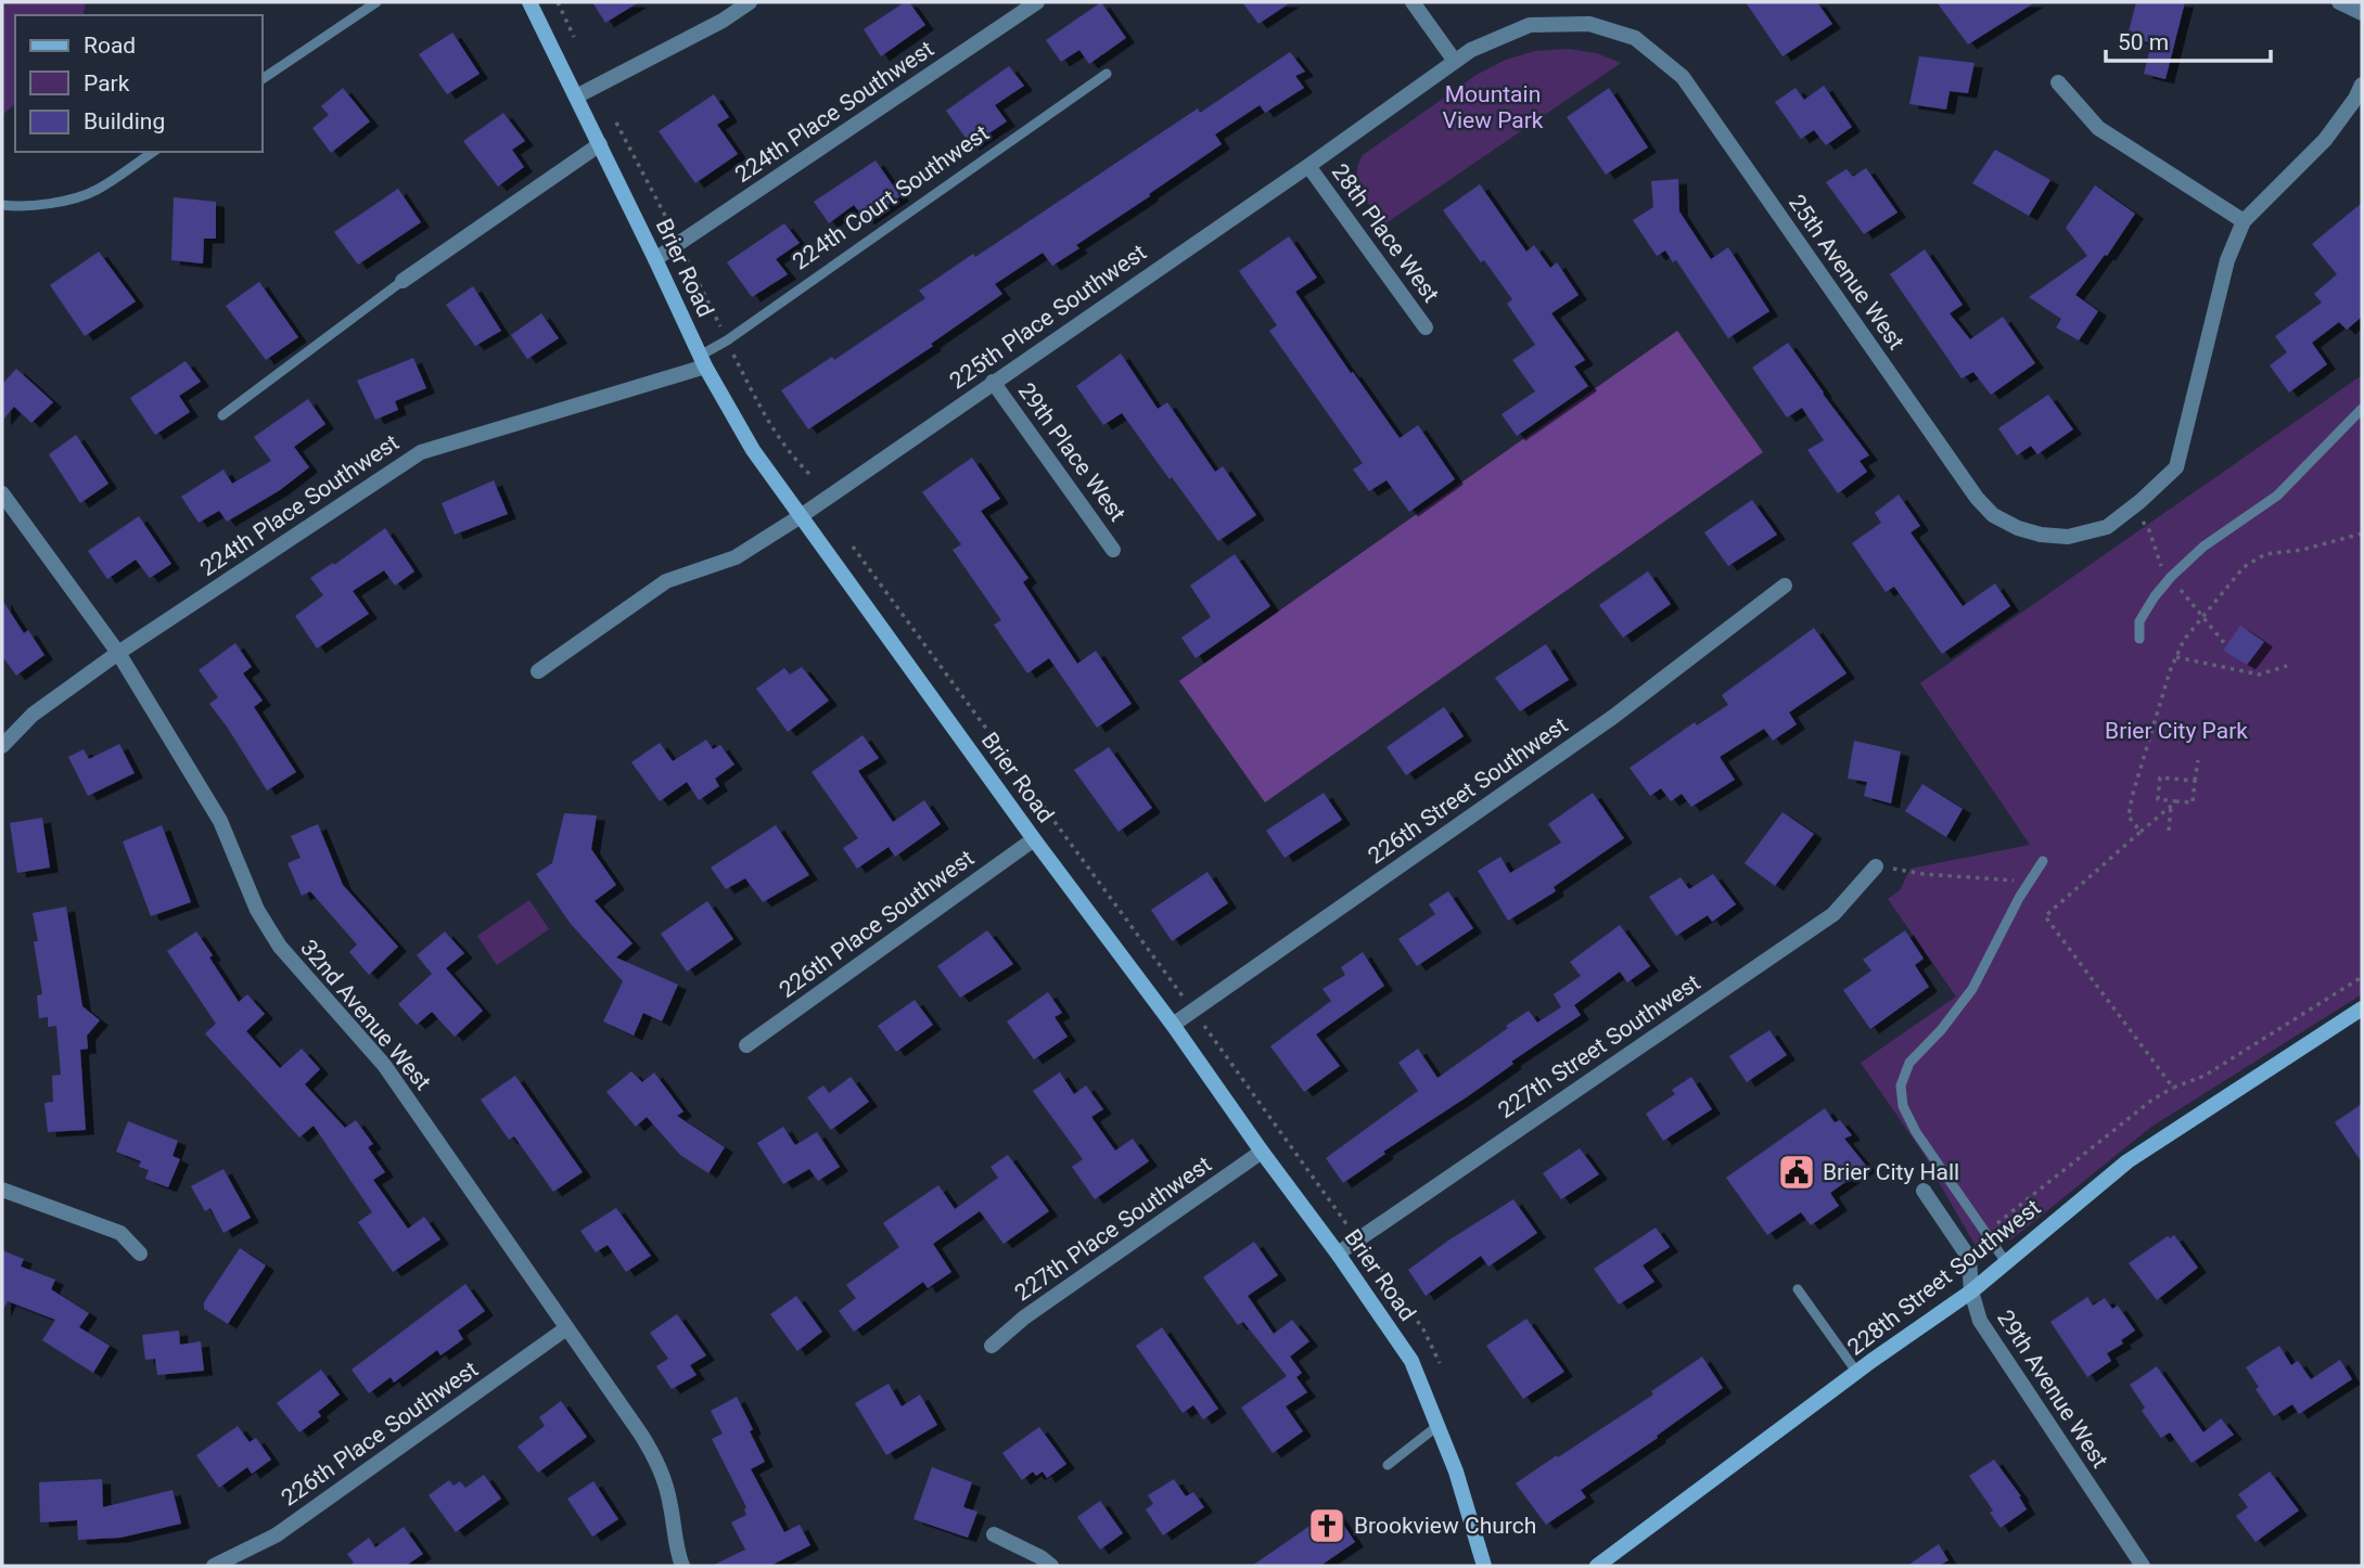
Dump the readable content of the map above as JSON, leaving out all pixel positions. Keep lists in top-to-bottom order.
{
  "streets": {
    "main road": ["Brier Road", "228th Street Southwest"],
    "street": [
      "224th Place Southwest",
      "28th Place West",
      "25th Avenue West",
      "225th Place Southwest",
      "29th Place West",
      "226th Street Southwest",
      "226th Place Southwest",
      "32nd Avenue West",
      "227th Street Southwest",
      "227th Place Southwest",
      "29th Avenue West"
    ],
    "lane": ["224th Court Southwest"]
  },
  "crossings": [
    ["224th Place Southwest", "224th Court Southwest"],
    ["224th Place Southwest", "Brier Road"],
    ["224th Place Southwest", "32nd Avenue West"],
    ["224th Court Southwest", "Brier Road"],
    ["28th Place West", "225th Place Southwest"],
    ["Brier Road", "225th Place Southwest"],
    ["Brier Road", "226th Street Southwest"],
    ["Brier Road", "226th Place Southwest"],
    ["Brier Road", "227th Street Southwest"],
    ["Brier Road", "227th Place Southwest"],
    ["25th Avenue West", "225th Place Southwest"],
    ["225th Place Southwest", "29th Place West"],
    ["226th Place Southwest", "32nd Avenue West"],
    ["228th Street Southwest", "29th Avenue West"]
  ],
  "parks": ["Mountain View Park", "Brier City Park"],
  "places": {
    "public building": ["Brier City Hall"],
    "church": ["Brookview Church"]
  },
  "legend": ["Road", "Park", "Building"],
  "scale_bar": "50 m"
}
